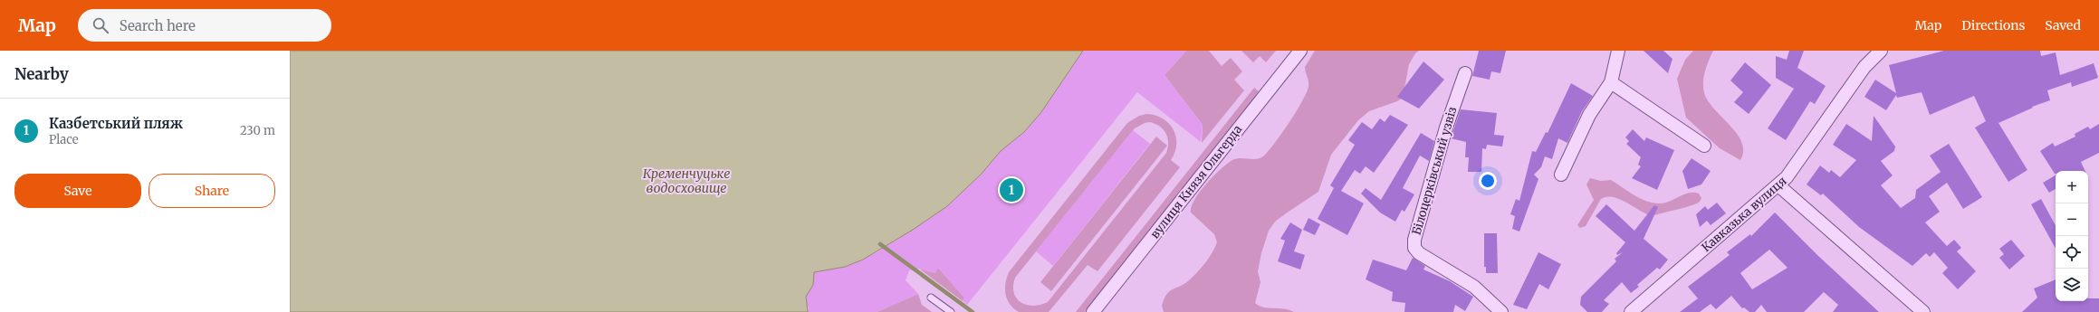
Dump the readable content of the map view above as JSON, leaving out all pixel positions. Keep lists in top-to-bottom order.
{
  "streets": {
    "street": ["Білоцерківський узвіз", "вулиця Князя Ольгерда", "Кавказька вулиця"]
  },
  "water": ["Кременчуцьке водосховище"],
  "page": {
    "header": "Map",
    "search": "Search here",
    "nav": ["Map", "Directions", "Saved"],
    "heading": "Nearby",
    "list": [
      {
        "mark": "1",
        "name": "Казбетський пляж",
        "note": "Place",
        "value": "230 m"
      }
    ],
    "buttons": ["Save", "Share"],
    "map_buttons": ["+", "−"],
    "pins": "1"
  }
}
